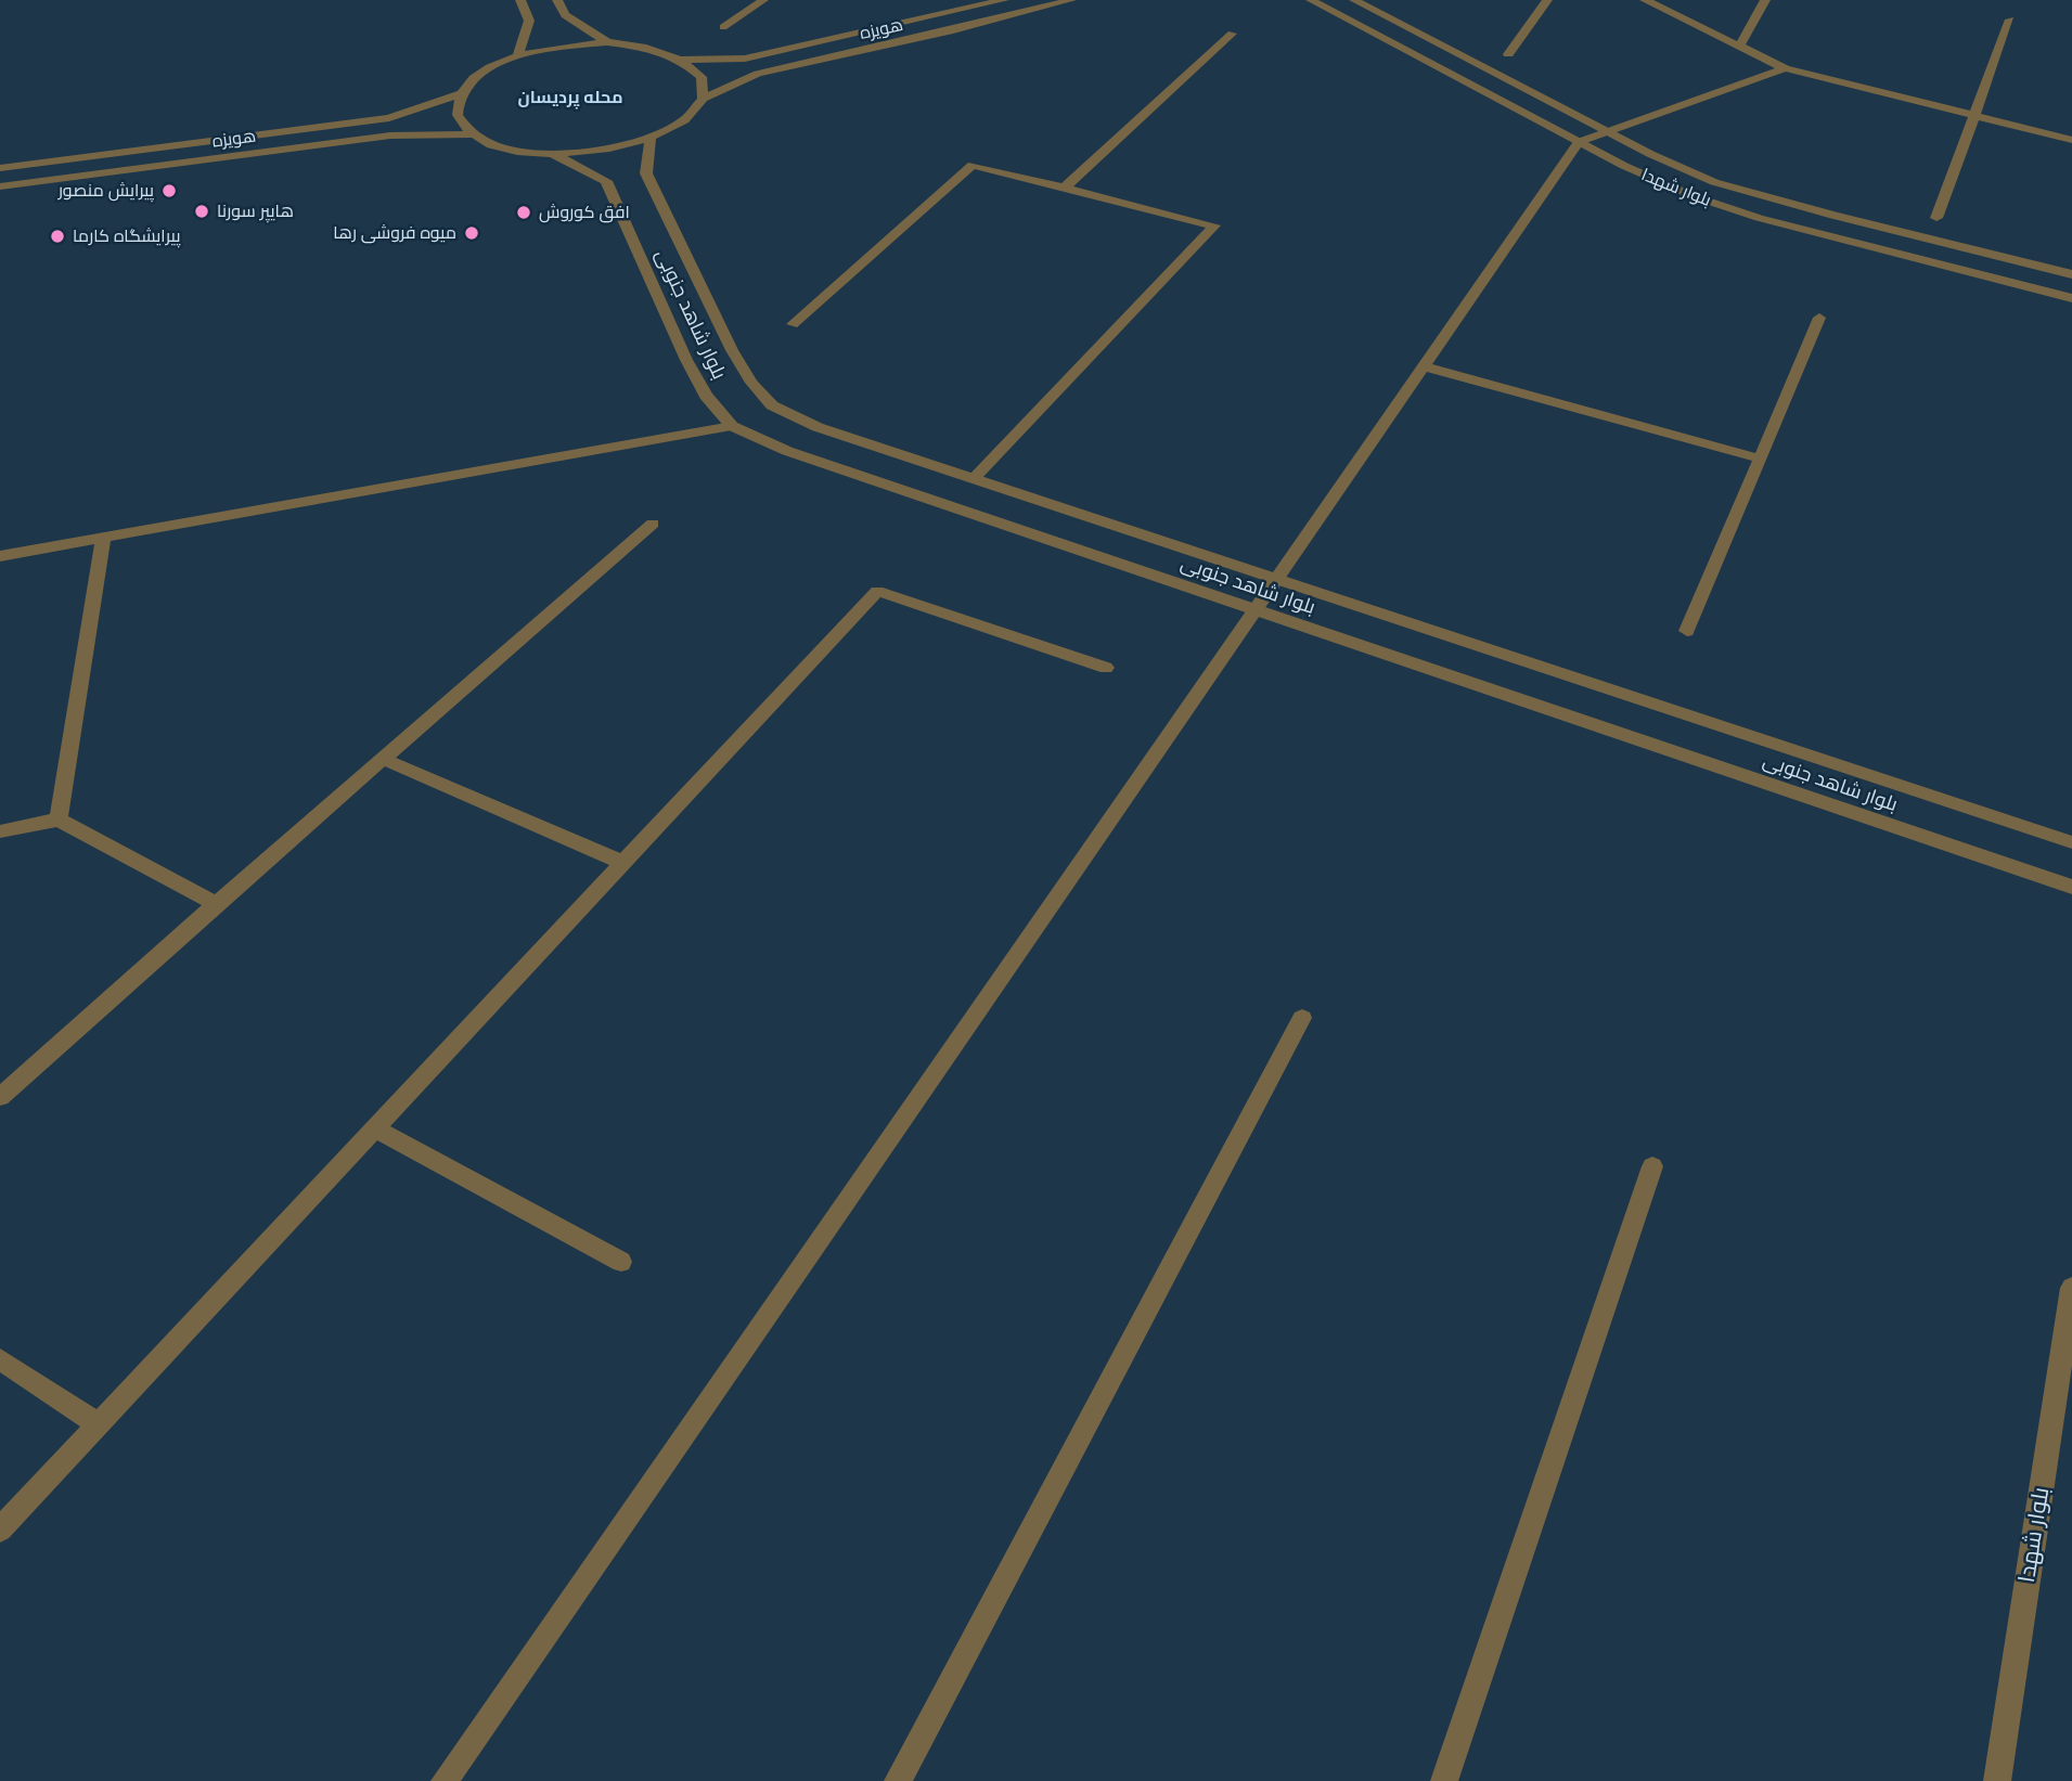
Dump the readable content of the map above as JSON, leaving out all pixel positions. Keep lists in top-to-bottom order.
{
  "streets": {
    "street": ["هویزه", "بلوار شهدا", "بلوار شاهد جنوبی"]
  },
  "districts": ["محله پردیسان"],
  "places": [
    "پیرایش منصور",
    "هایپر سورنا",
    "افق کوروش",
    "میوه فروشی رها",
    "پیرایشگاه کارما"
  ]
}
